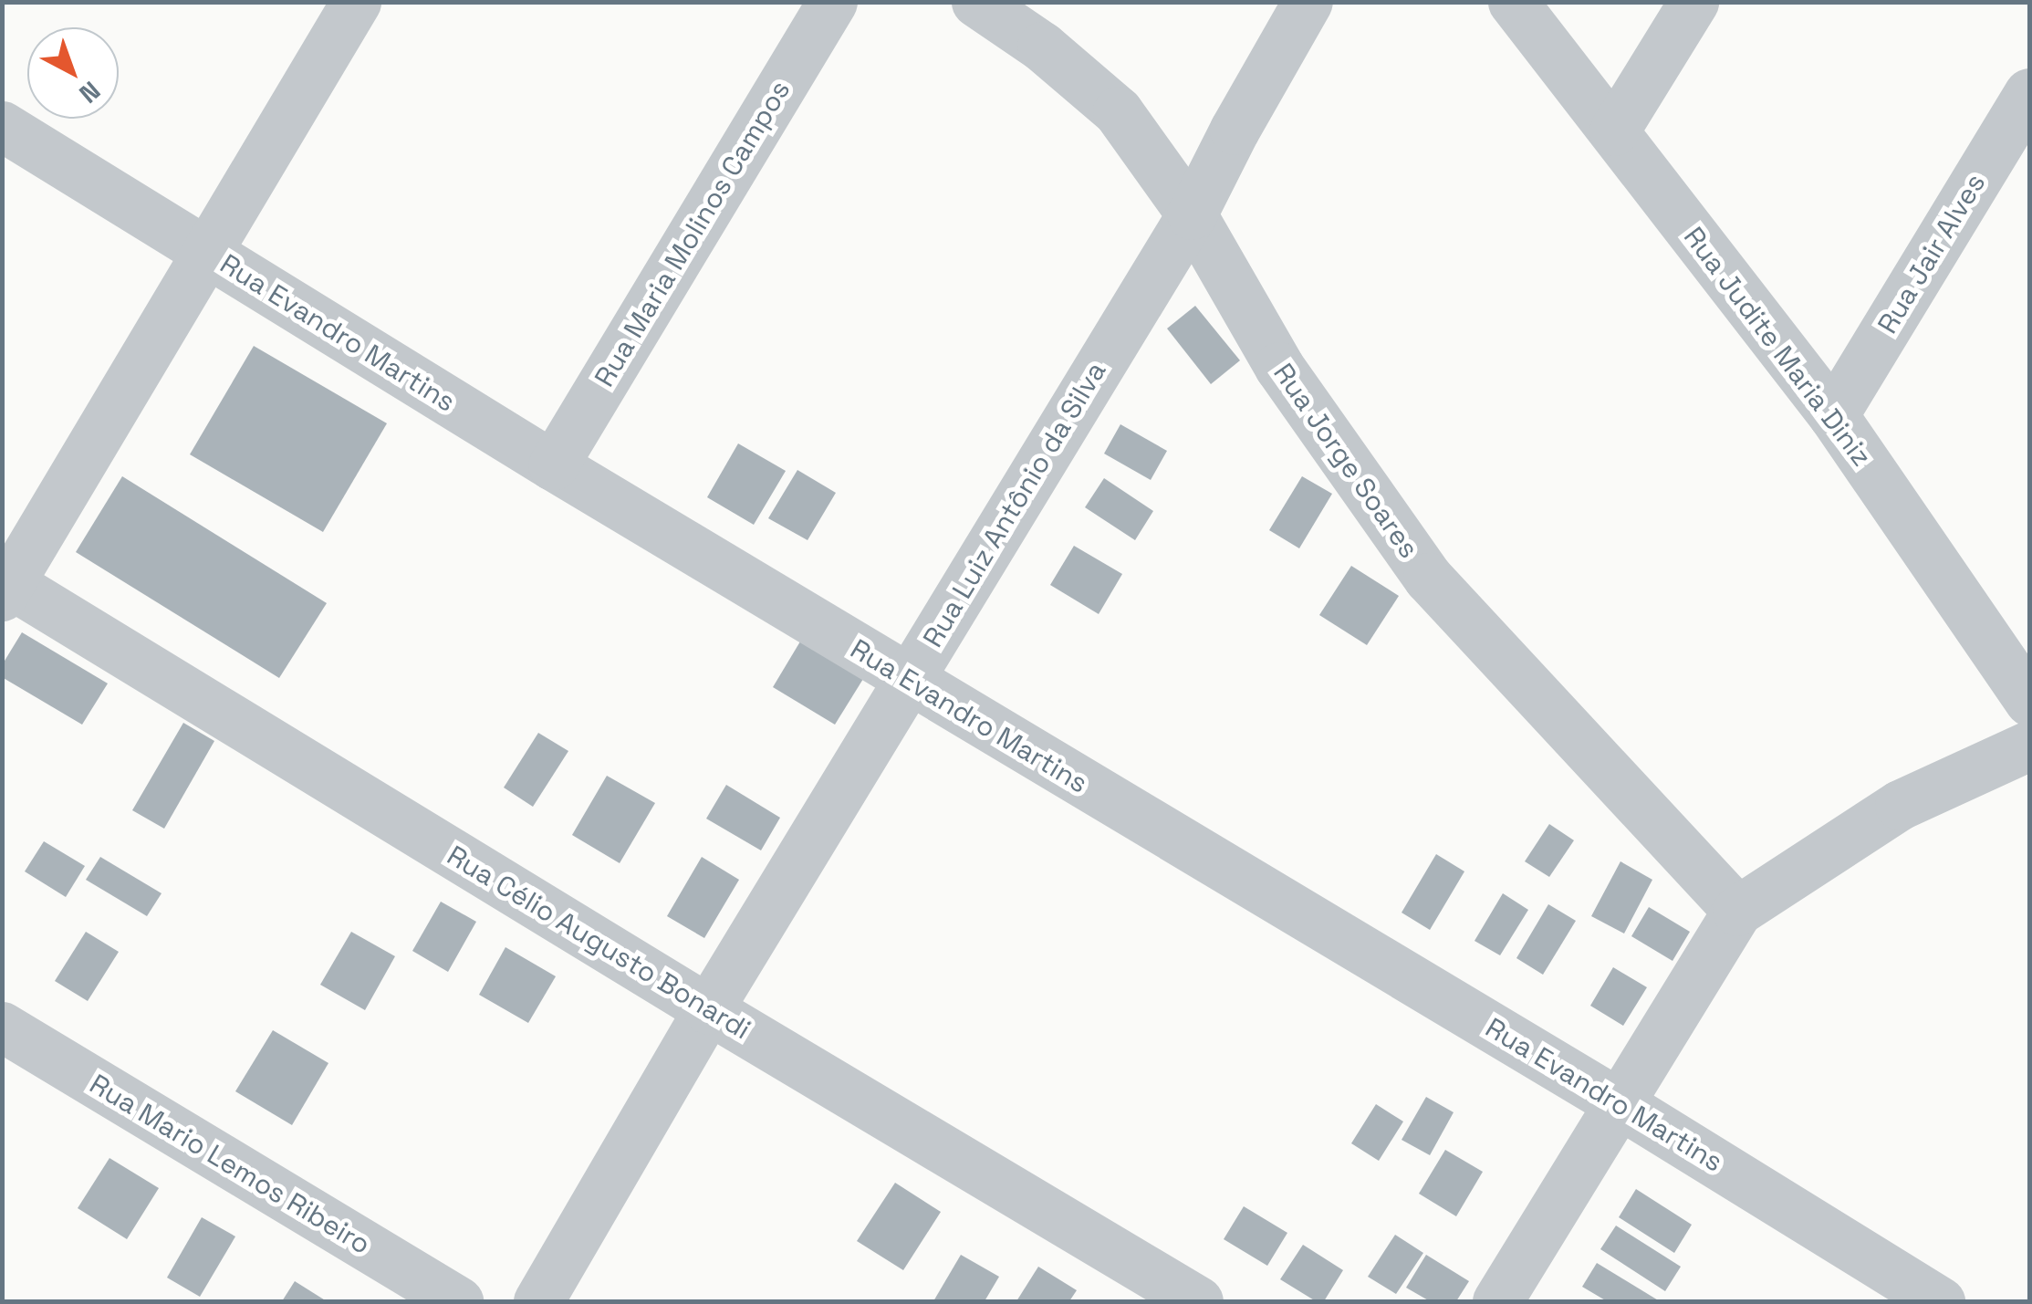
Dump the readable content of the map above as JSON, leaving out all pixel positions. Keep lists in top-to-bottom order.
{
  "streets": {
    "street": [
      "Rua Maria Molinos Campos",
      "Rua Jair Alves",
      "Rua Evandro Martins",
      "Rua Judite Maria Diniz",
      "Rua Jorge Soares",
      "Rua Luiz Antônio da Silva",
      "Rua Célio Augusto Bonardi",
      "Rua Mario Lemos Ribeiro"
    ]
  },
  "crossings": [
    ["Rua Maria Molinos Campos", "Rua Evandro Martins"],
    ["Rua Jair Alves", "Rua Judite Maria Diniz"],
    ["Rua Evandro Martins", "Rua Luiz Antônio da Silva"],
    ["Rua Jorge Soares", "Rua Luiz Antônio da Silva"],
    ["Rua Luiz Antônio da Silva", "Rua Célio Augusto Bonardi"]
  ],
  "north": "bottom right"
}
